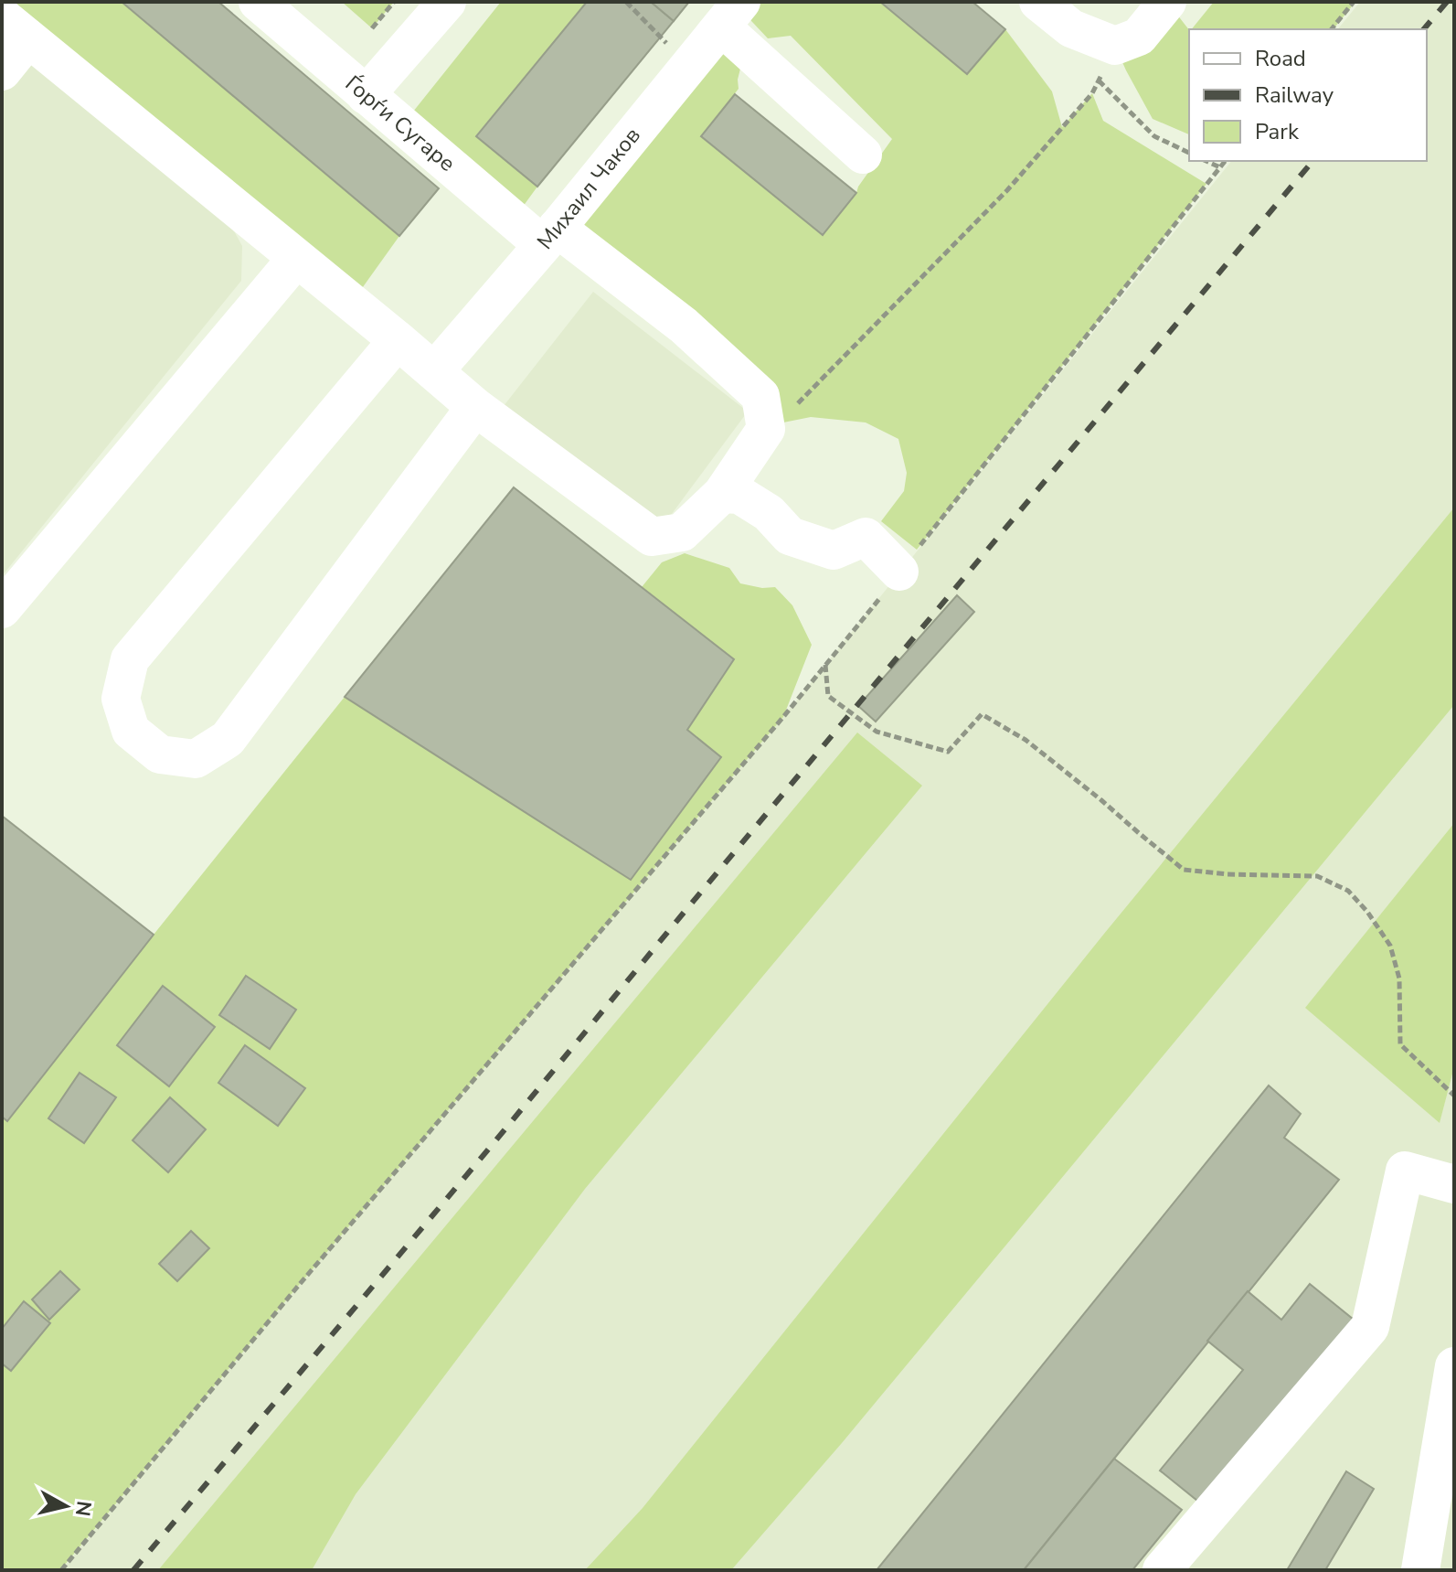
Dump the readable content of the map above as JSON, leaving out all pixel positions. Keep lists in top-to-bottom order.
{
  "streets": {
    "street": ["Ѓорѓи Сугаре", "Михаил Чаков"]
  },
  "crossings": [
    ["Ѓорѓи Сугаре", "Михаил Чаков"]
  ],
  "legend": ["Road", "Railway", "Park"],
  "north": "right"
}
